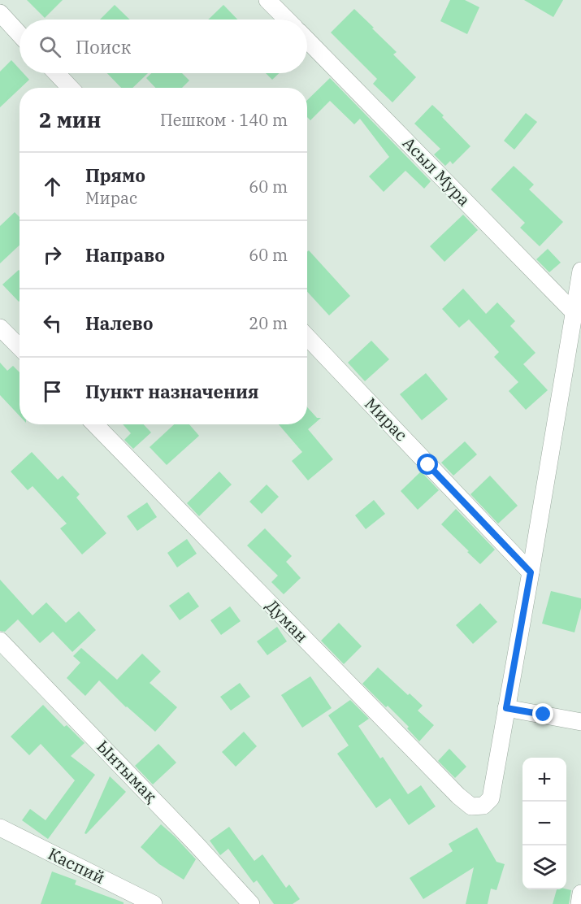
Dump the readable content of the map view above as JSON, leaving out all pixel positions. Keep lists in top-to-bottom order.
{
  "streets": {
    "street": [
      "Асыл Мура",
      "Мирас",
      "Думан",
      "Ынтымақ",
      "Каспий"
    ]
  },
  "page": {
    "search": "Поиск",
    "heading": ["2 мин", "Пешком · 140 m"],
    "list": [
      ["Прямо", "Мирас", "60 m"],
      ["Направо", "60 m"],
      ["Налево", "20 m"],
      "Пункт назначения"
    ],
    "map_buttons": ["+", "−"]
  }
}
